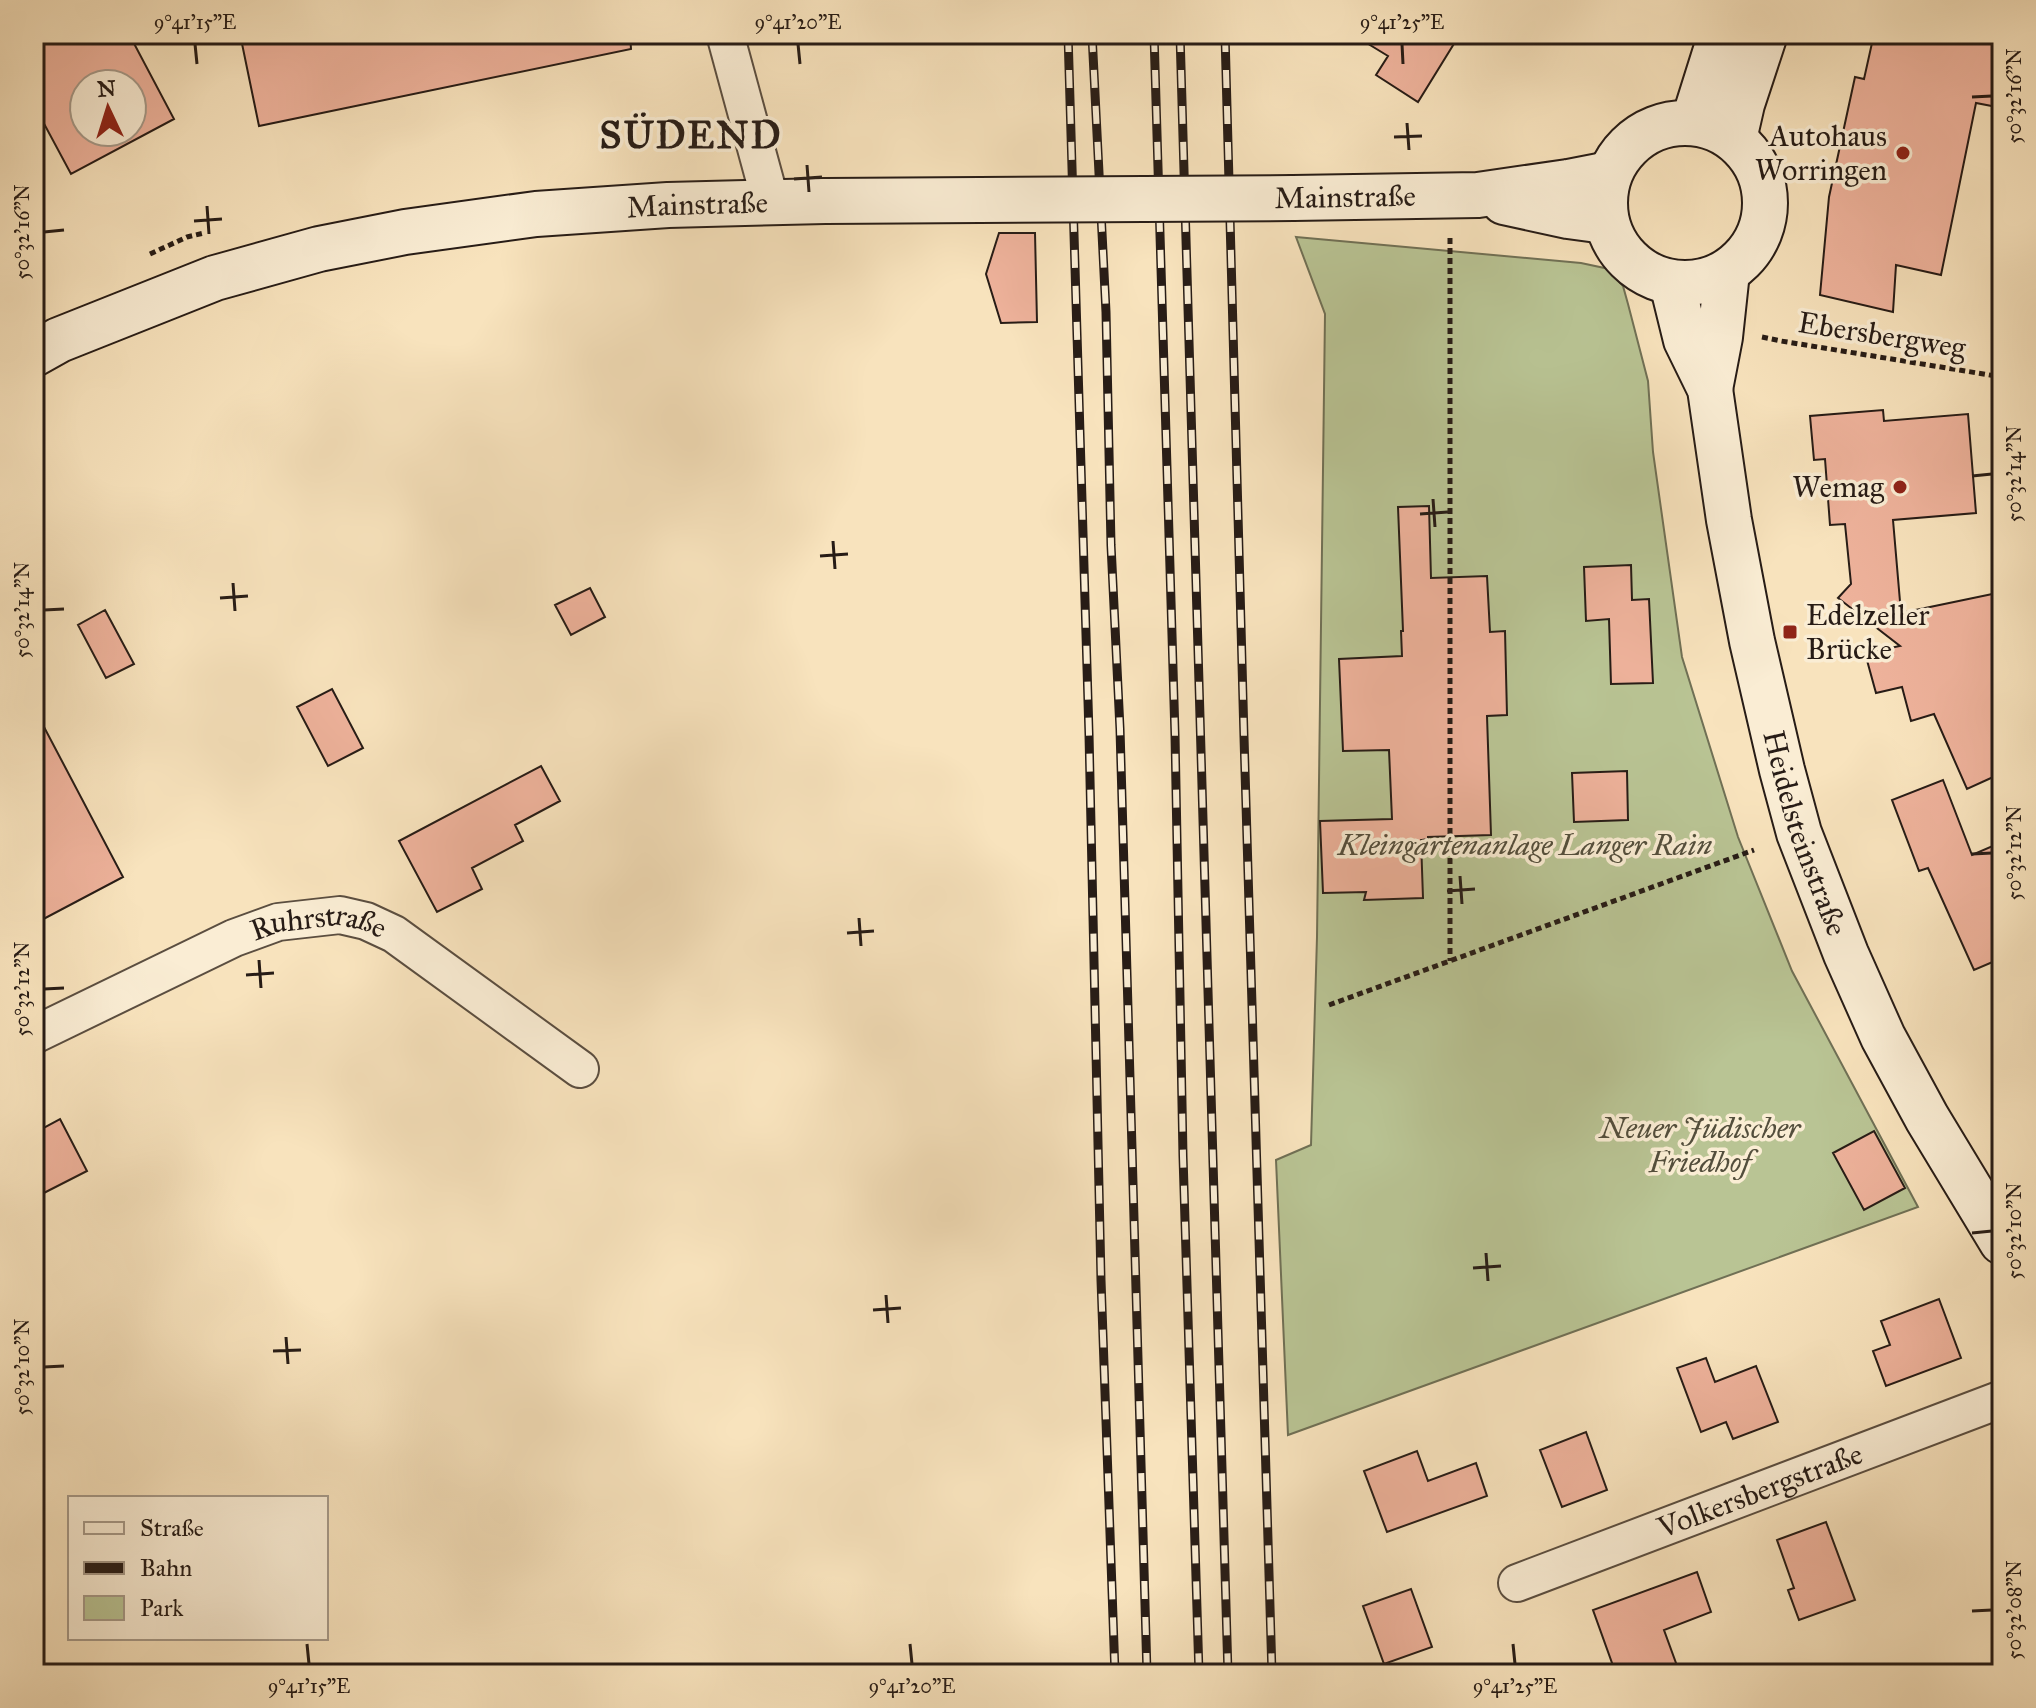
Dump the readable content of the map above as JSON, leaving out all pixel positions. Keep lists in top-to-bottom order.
{
  "streets": {
    "main road": ["Mainstraße", "Heidelsteinstraße"],
    "street": ["Ruhrstraße", "Volkersbergstraße"],
    "path": ["Ebersbergweg"]
  },
  "crossings": [
    ["Mainstraße", "Heidelsteinstraße"]
  ],
  "districts": ["SÜDEND"],
  "parks": ["Kleingartenanlage Langer Rain", "Neuer Jüdischer Friedhof"],
  "places": {
    "other": ["Autohaus Worringen", "Wemag"],
    "transit": ["Edelzeller Brücke"]
  },
  "legend": ["Straße", "Bahn", "Park"],
  "north": "top",
  "coordinates": [
    "9°41'15\"E",
    "9°41'20\"E",
    "9°41'25\"E",
    "50°32'16\"N",
    "50°32'14\"N",
    "50°32'12\"N",
    "50°32'10\"N",
    "50°32'08\"N"
  ]
}
